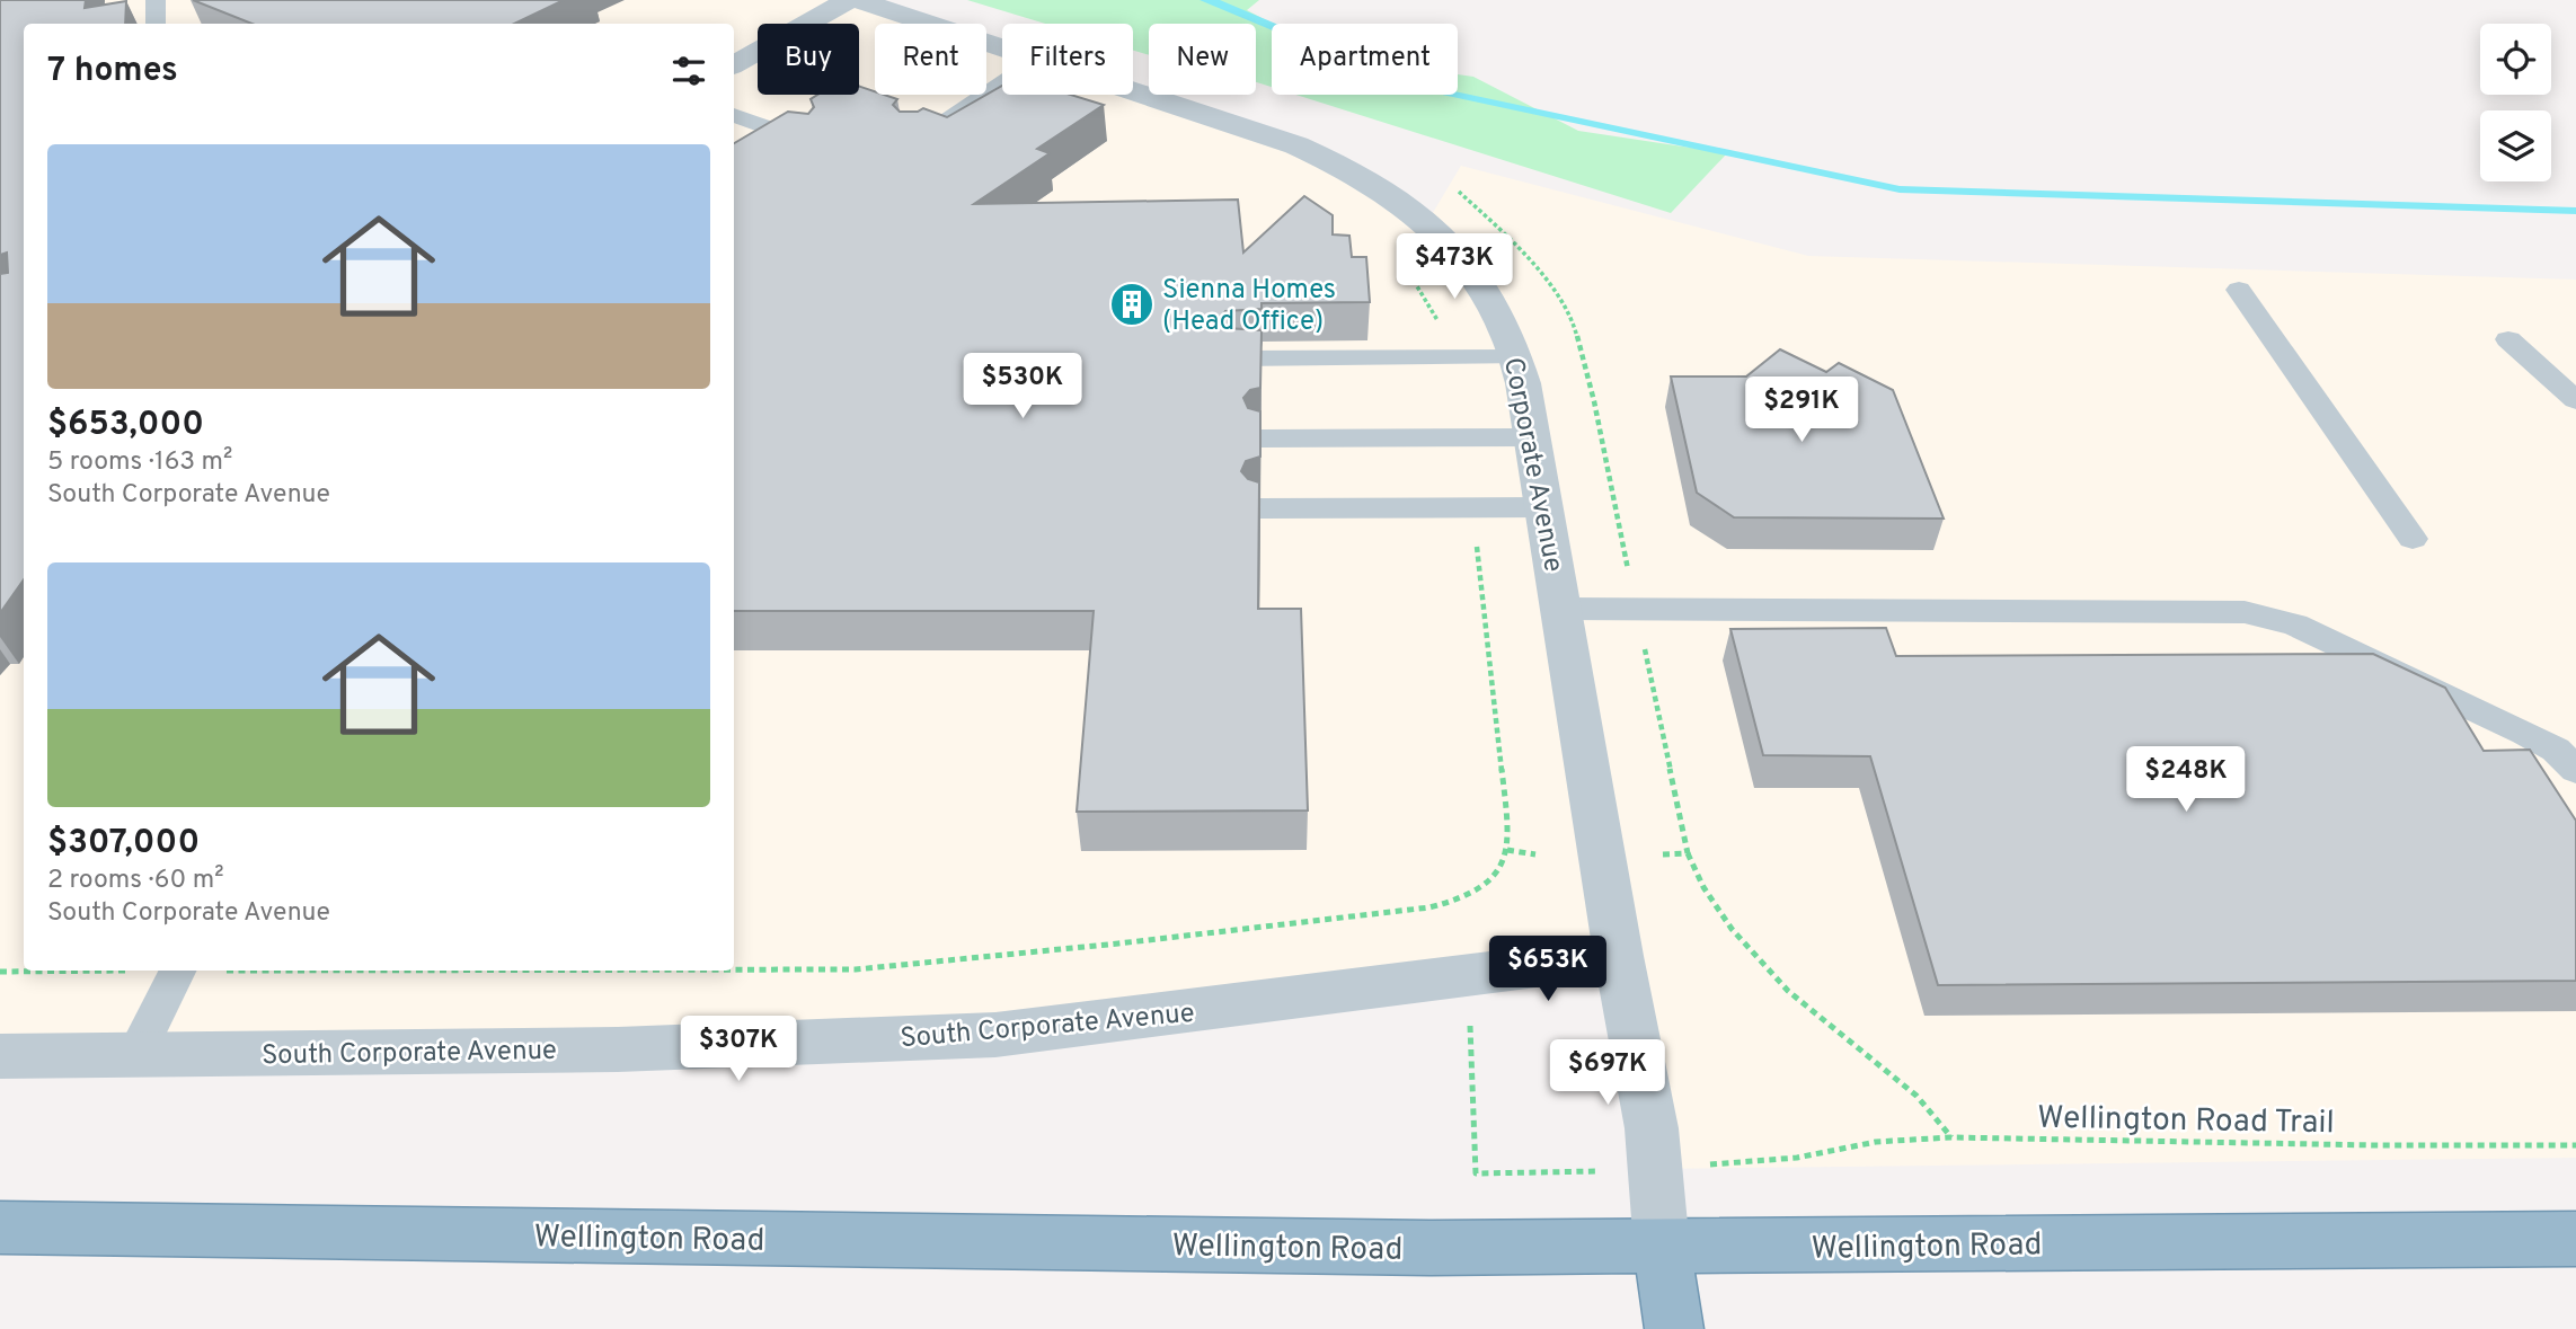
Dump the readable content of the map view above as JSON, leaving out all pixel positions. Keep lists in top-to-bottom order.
{
  "streets": {
    "highway": ["Wellington Road"],
    "street": ["Corporate Avenue", "South Corporate Avenue"],
    "path": ["Wellington Road Trail"]
  },
  "crossings": [
    ["Corporate Avenue", "South Corporate Avenue"],
    ["Corporate Avenue", "Wellington Road"]
  ],
  "places": {
    "building": ["Sienna Homes (Head Office)"]
  },
  "page": {
    "chip": [
      "Buy",
      "Rent",
      "Filters",
      "New",
      "Apartment"
    ],
    "heading": "7 homes",
    "list": [
      {
        "name": "$653,000",
        "note": "5 rooms · 163 m² · South Corporate Avenue"
      },
      {
        "name": "$307,000",
        "note": "2 rooms · 60 m² · South Corporate Avenue"
      }
    ],
    "price": [
      "$473K",
      "$530K",
      "$291K",
      "$248K",
      "$653K",
      "$307K",
      "$697K"
    ]
  }
}
